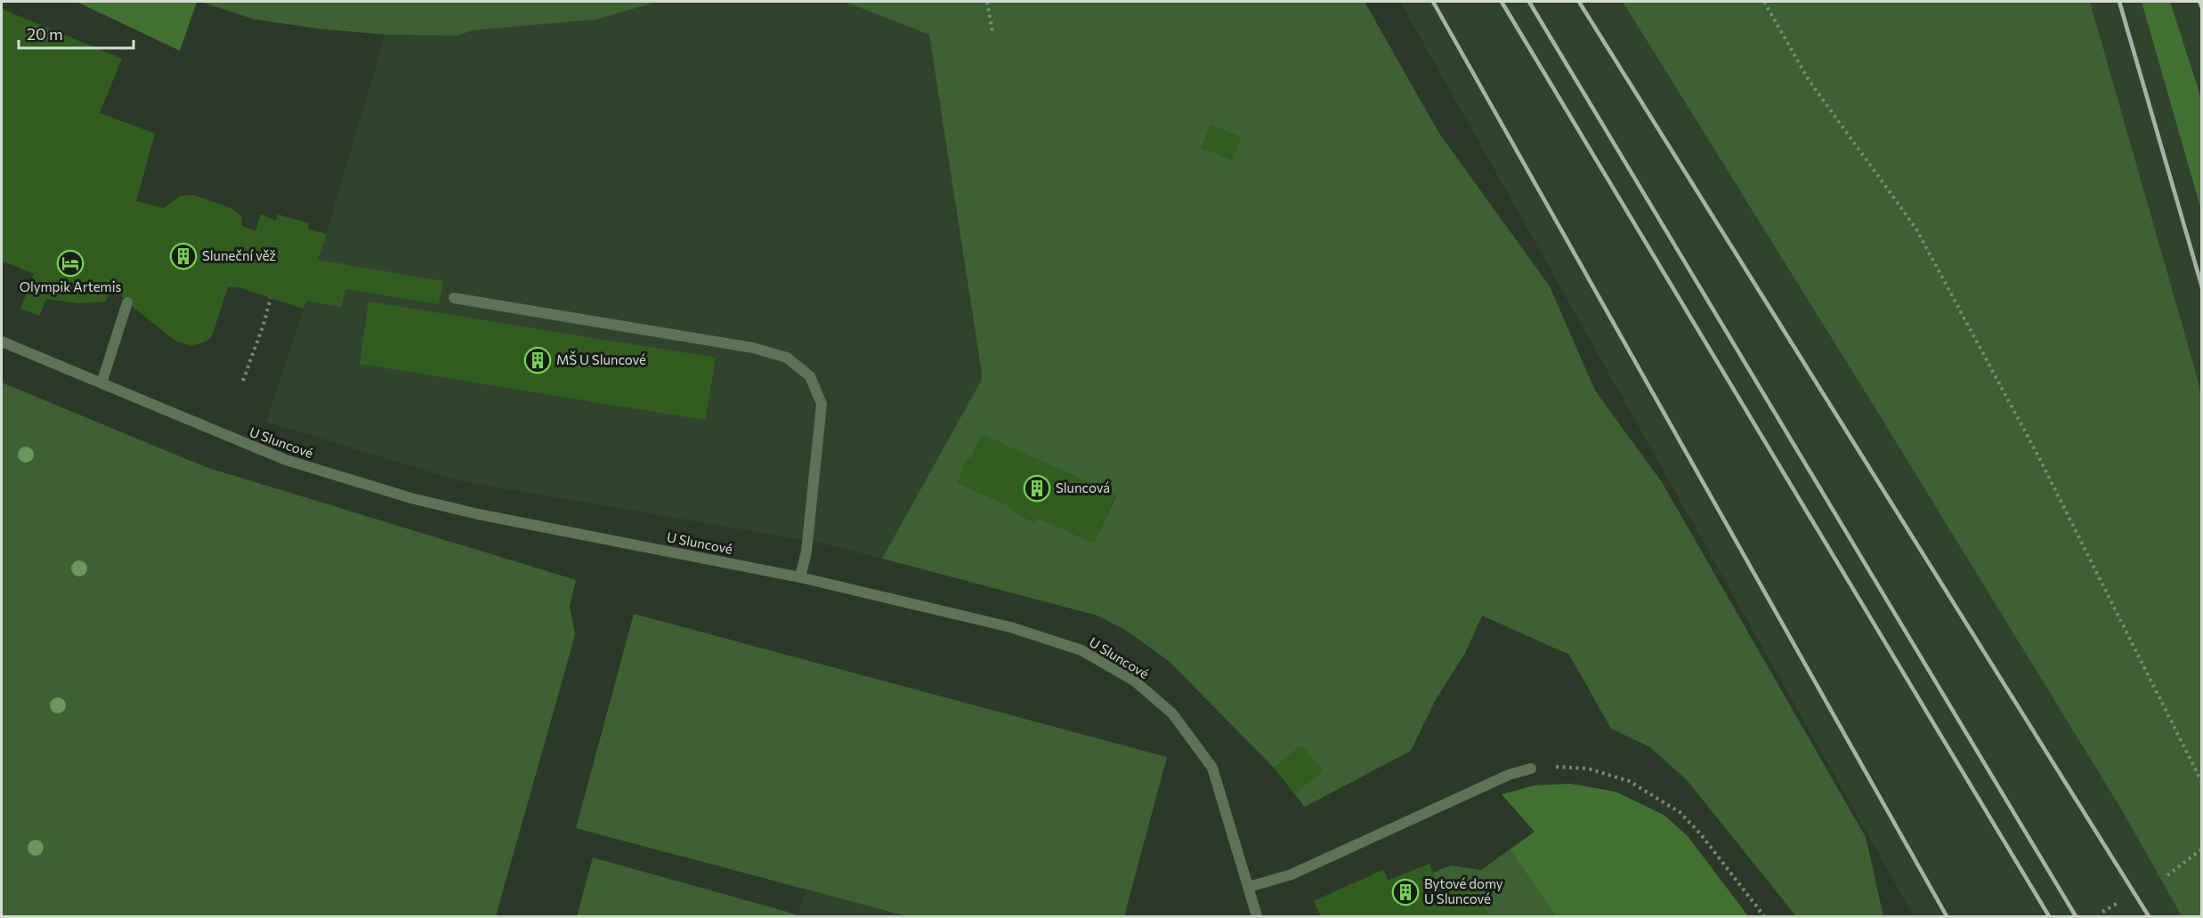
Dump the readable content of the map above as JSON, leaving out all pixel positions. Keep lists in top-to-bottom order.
{
  "streets": {
    "street": ["U Sluncové"]
  },
  "places": {
    "building": [
      "Sluneční věž",
      "MŠ U Sluncové",
      "Sluncová",
      "Bytové domy U Sluncové"
    ],
    "hotel": ["Olympik Artemis"]
  },
  "scale_bar": "20 m"
}
